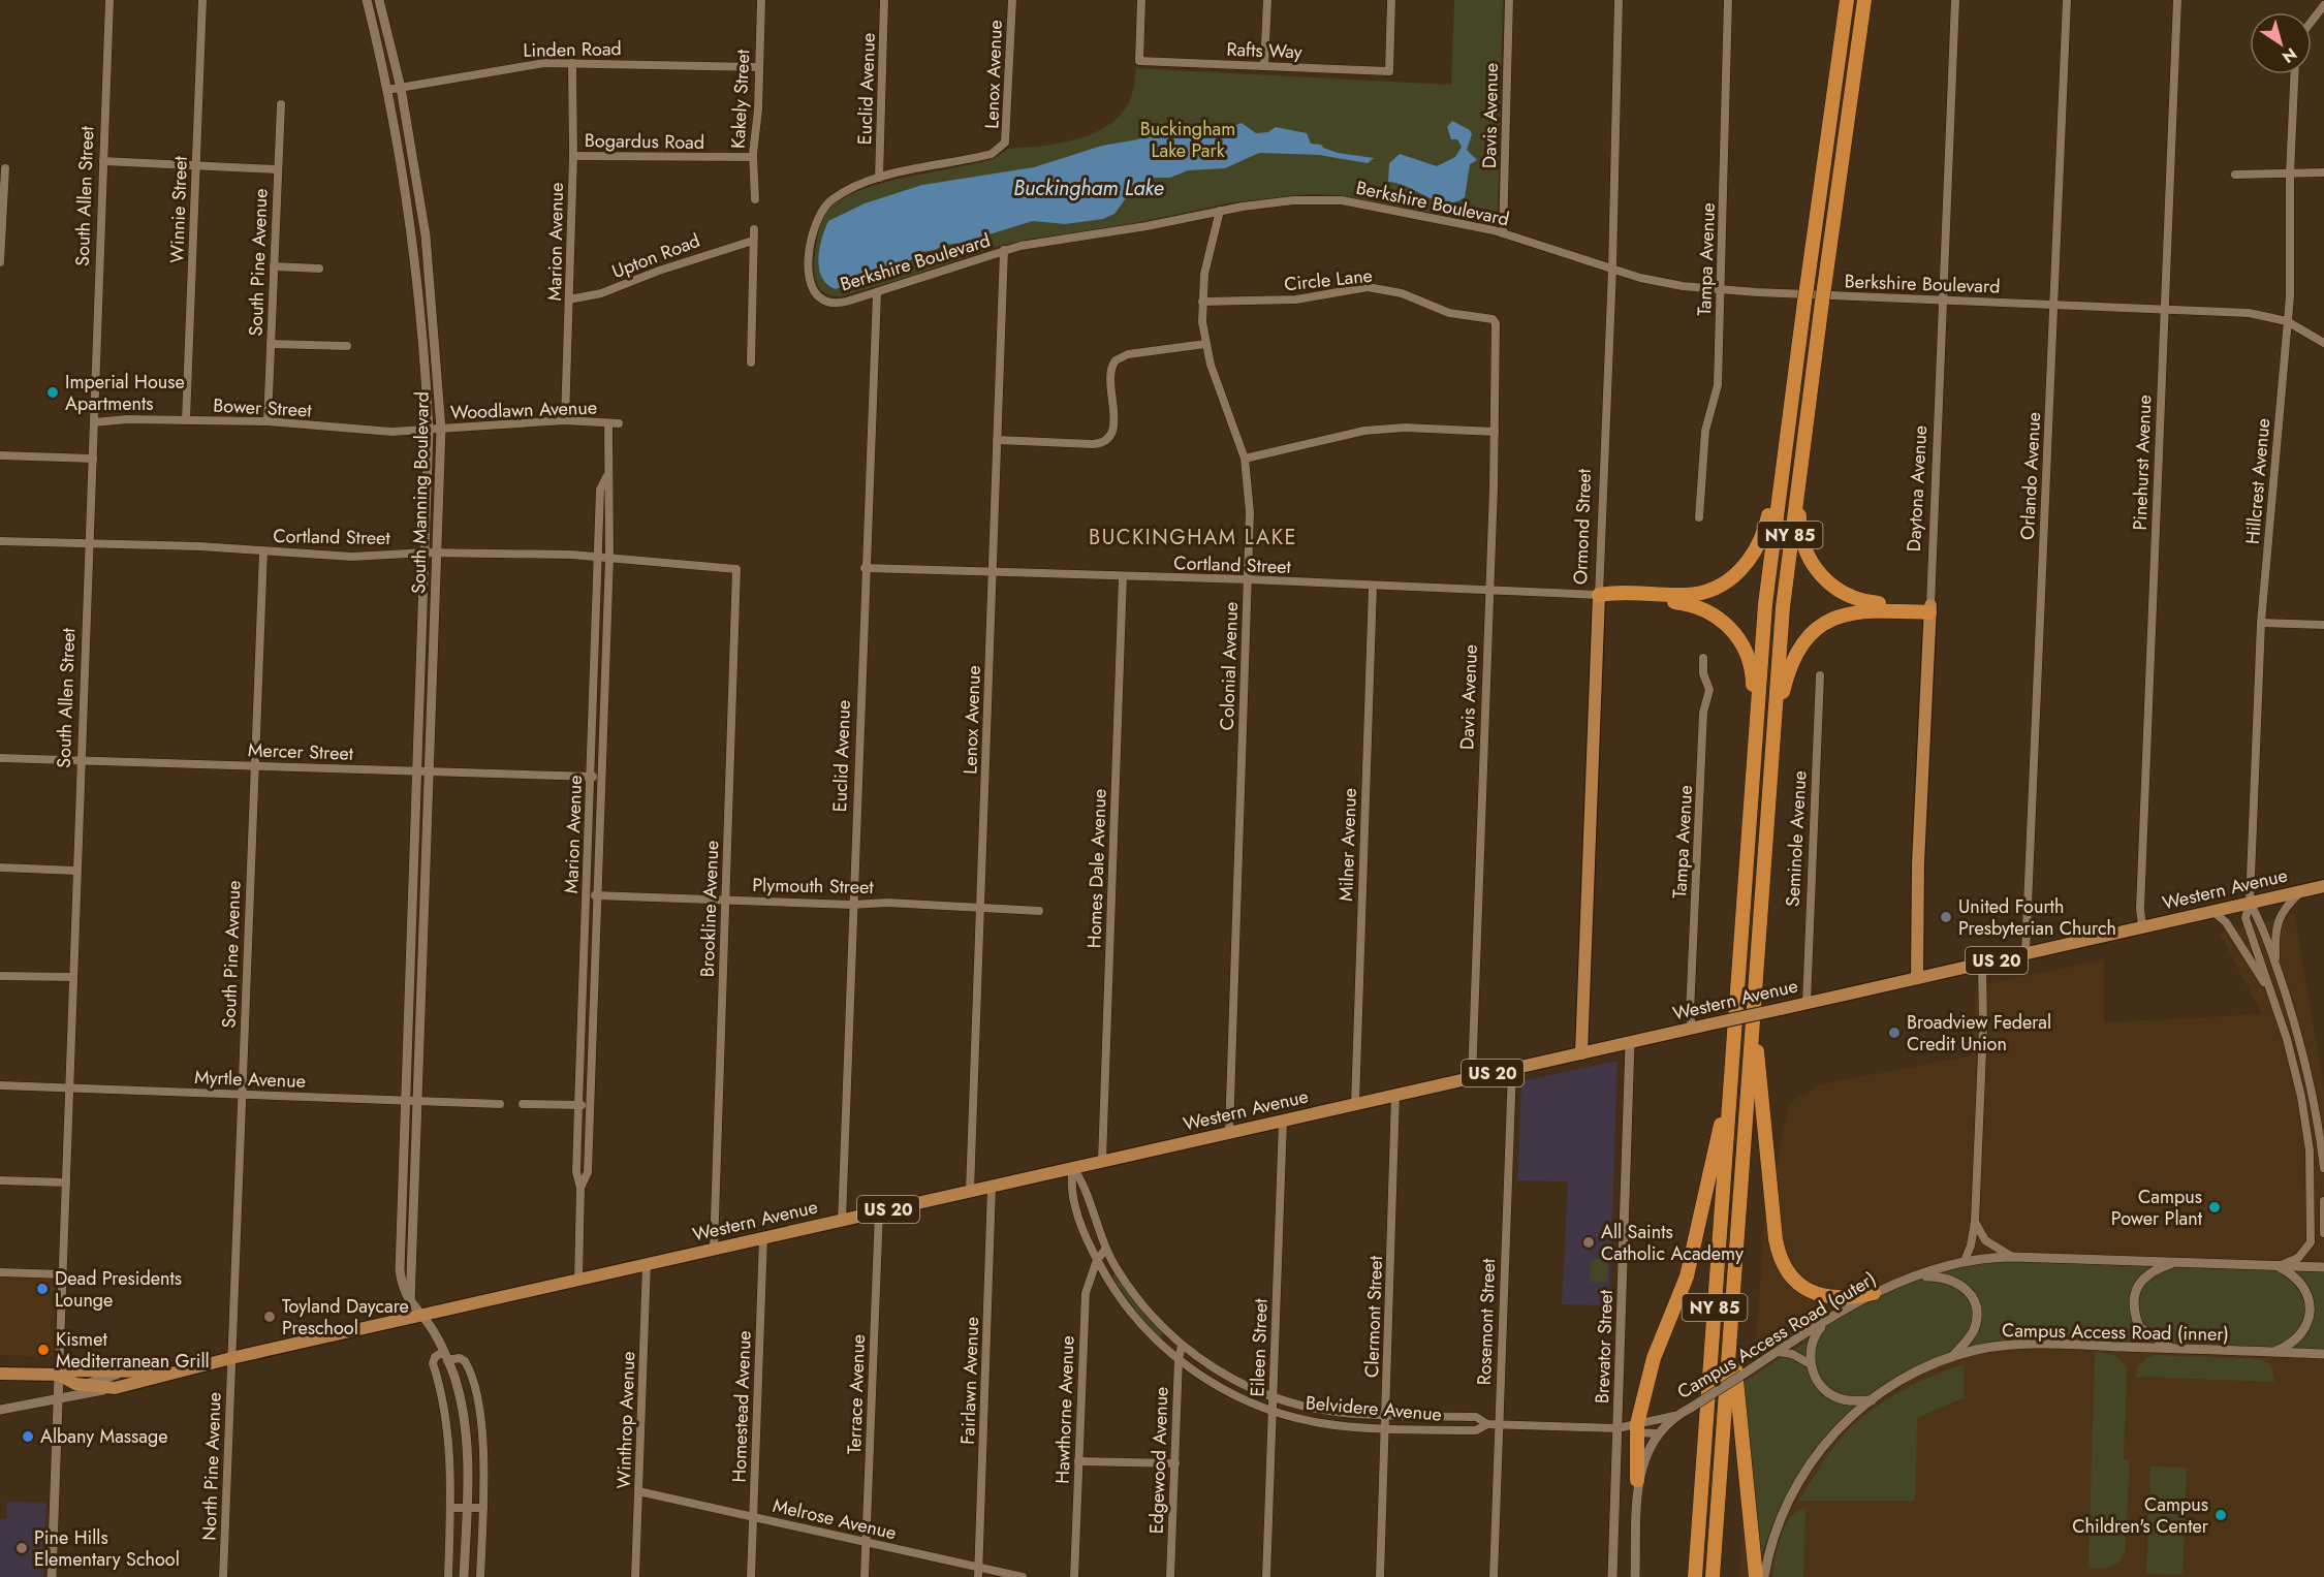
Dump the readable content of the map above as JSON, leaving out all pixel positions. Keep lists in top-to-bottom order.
{
  "streets": {
    "highway": ["NY 85"],
    "main road": [
      "Daytona Avenue",
      "Ormond Street",
      "Western Avenue",
      "US 20"
    ],
    "street": [
      "Linden Road",
      "Rafts Way",
      "Lenox Avenue",
      "Euclid Avenue",
      "Kakely Street",
      "Davis Avenue",
      "Bogardus Road",
      "South Allen Street",
      "Berkshire Boulevard",
      "Winnie Street",
      "Marion Avenue",
      "Upton Road",
      "Tampa Avenue",
      "South Pine Avenue",
      "Circle Lane",
      "Bower Street",
      "Woodlawn Avenue",
      "Pinehurst Avenue",
      "Orlando Avenue",
      "Hillcrest Avenue",
      "South Manning Boulevard",
      "Cortland Street",
      "Colonial Avenue",
      "Mercer Street",
      "Seminole Avenue",
      "Milner Avenue",
      "Homes Dale Avenue",
      "Plymouth Street",
      "Brookline Avenue",
      "Myrtle Avenue",
      "Clermont Street",
      "Rosemont Street",
      "Campus Access Road (inner)",
      "Campus Access Road (outer)",
      "Brevator Street",
      "Eileen Street",
      "Fairlawn Avenue",
      "Terrace Avenue",
      "Homestead Avenue",
      "Belvidere Avenue",
      "Hawthorne Avenue",
      "Winthrop Avenue",
      "Edgewood Avenue",
      "North Pine Avenue",
      "Melrose Avenue"
    ]
  },
  "crossings": [
    ["Linden Road", "Kakely Street"],
    ["Linden Road", "Marion Avenue"],
    ["Linden Road", "South Manning Boulevard"],
    ["Lenox Avenue", "Berkshire Boulevard"],
    ["Lenox Avenue", "Cortland Street"],
    ["Lenox Avenue", "Plymouth Street"],
    ["Lenox Avenue", "Western Avenue"],
    ["Euclid Avenue", "Berkshire Boulevard"],
    ["Euclid Avenue", "Cortland Street"],
    ["Euclid Avenue", "Plymouth Street"],
    ["Euclid Avenue", "Western Avenue"],
    ["Kakely Street", "Bogardus Road"],
    ["Davis Avenue", "Berkshire Boulevard"],
    ["Davis Avenue", "Circle Lane"],
    ["Davis Avenue", "Cortland Street"],
    ["Davis Avenue", "Western Avenue"],
    ["Bogardus Road", "Marion Avenue"],
    ["South Allen Street", "Bower Street"],
    ["South Allen Street", "Cortland Street"],
    ["South Allen Street", "Mercer Street"],
    ["South Allen Street", "Western Avenue"],
    ["South Allen Street", "US 20"],
    ["South Allen Street", "Myrtle Avenue"],
    ["Berkshire Boulevard", "Tampa Avenue"],
    ["Berkshire Boulevard", "Pinehurst Avenue"],
    ["Berkshire Boulevard", "Orlando Avenue"],
    ["Berkshire Boulevard", "Hillcrest Avenue"],
    ["Berkshire Boulevard", "Daytona Avenue"],
    ["Berkshire Boulevard", "Ormond Street"],
    ["Berkshire Boulevard", "Colonial Avenue"],
    ["Winnie Street", "Bower Street"],
    ["Marion Avenue", "Upton Road"],
    ["Marion Avenue", "Woodlawn Avenue"],
    ["Marion Avenue", "Cortland Street"],
    ["Marion Avenue", "Mercer Street"],
    ["Marion Avenue", "Plymouth Street"],
    ["Marion Avenue", "Western Avenue"],
    ["Tampa Avenue", "Western Avenue"],
    ["South Pine Avenue", "Bower Street"],
    ["South Pine Avenue", "Cortland Street"],
    ["South Pine Avenue", "Mercer Street"],
    ["South Pine Avenue", "Western Avenue"],
    ["South Pine Avenue", "Myrtle Avenue"],
    ["South Pine Avenue", "North Pine Avenue"],
    ["Circle Lane", "Colonial Avenue"],
    ["Bower Street", "Woodlawn Avenue"],
    ["Bower Street", "South Manning Boulevard"],
    ["Woodlawn Avenue", "South Manning Boulevard"],
    ["Pinehurst Avenue", "Western Avenue"],
    ["Orlando Avenue", "Western Avenue"],
    ["Hillcrest Avenue", "Western Avenue"],
    ["Daytona Avenue", "Western Avenue"],
    ["South Manning Boulevard", "Cortland Street"],
    ["South Manning Boulevard", "Mercer Street"],
    ["South Manning Boulevard", "Western Avenue"],
    ["South Manning Boulevard", "Myrtle Avenue"],
    ["Ormond Street", "Cortland Street"],
    ["Ormond Street", "Western Avenue"],
    ["Cortland Street", "Colonial Avenue"],
    ["Cortland Street", "Milner Avenue"],
    ["Cortland Street", "Homes Dale Avenue"],
    ["Cortland Street", "Brookline Avenue"],
    ["Colonial Avenue", "Western Avenue"],
    ["Seminole Avenue", "Western Avenue"],
    ["Milner Avenue", "Western Avenue"],
    ["Homes Dale Avenue", "Western Avenue"],
    ["Plymouth Street", "Brookline Avenue"],
    ["Western Avenue", "Brookline Avenue"],
    ["Western Avenue", "US 20"],
    ["Western Avenue", "Clermont Street"],
    ["Western Avenue", "Rosemont Street"],
    ["Western Avenue", "Brevator Street"],
    ["Western Avenue", "Eileen Street"],
    ["Western Avenue", "Fairlawn Avenue"],
    ["Western Avenue", "Terrace Avenue"],
    ["Western Avenue", "Homestead Avenue"],
    ["Western Avenue", "Belvidere Avenue"],
    ["Western Avenue", "Winthrop Avenue"],
    ["Western Avenue", "North Pine Avenue"],
    ["Clermont Street", "Belvidere Avenue"],
    ["Rosemont Street", "Belvidere Avenue"],
    ["Campus Access Road (outer)", "Belvidere Avenue"],
    ["Brevator Street", "Belvidere Avenue"],
    ["Eileen Street", "Belvidere Avenue"],
    ["Fairlawn Avenue", "Melrose Avenue"],
    ["Terrace Avenue", "Melrose Avenue"],
    ["Homestead Avenue", "Melrose Avenue"],
    ["Belvidere Avenue", "Hawthorne Avenue"],
    ["Belvidere Avenue", "Edgewood Avenue"],
    ["Winthrop Avenue", "Melrose Avenue"]
  ],
  "districts": ["BUCKINGHAM LAKE"],
  "water": ["Buckingham Lake"],
  "parks": ["Buckingham Lake Park"],
  "places": [
    "Imperial House Apartments",
    "United Fourth Presbyterian Church",
    "Broadview Federal Credit Union",
    "Campus Power Plant",
    "All Saints Catholic Academy",
    "Dead Presidents Lounge",
    "Toyland Daycare Preschool",
    "Kismet Mediterranean Grill",
    "Albany Massage",
    "Campus Children's Center",
    "Pine Hills Elementary School"
  ],
  "north": "bottom right"
}
